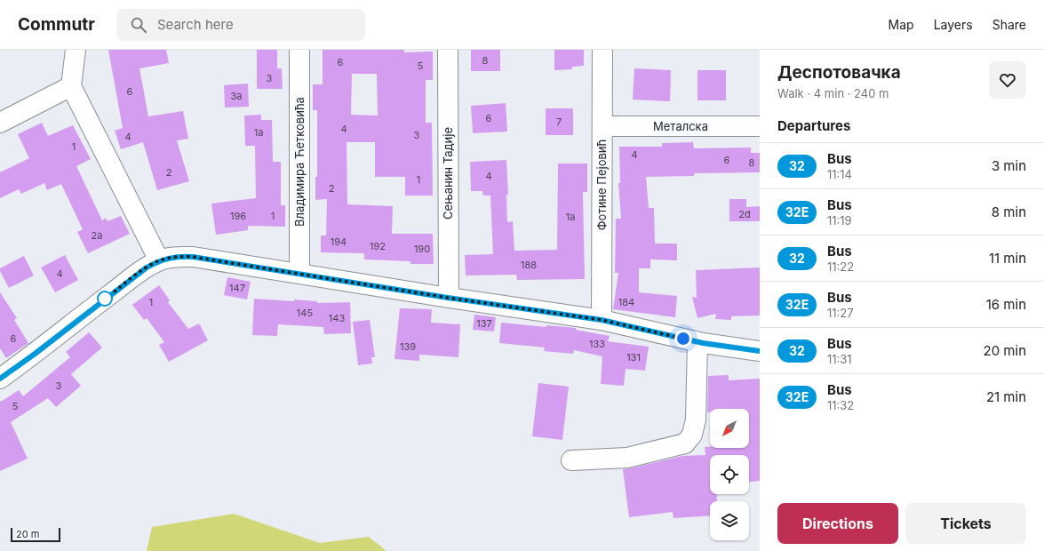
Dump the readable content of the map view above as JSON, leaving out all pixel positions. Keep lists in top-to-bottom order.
{
  "streets": {
    "street": [
      "Металска",
      "Владимира Ћетковића",
      "Сењанин Тадије",
      "Фотине Пејовић"
    ]
  },
  "crossings": [
    ["Металска", "Фотине Пејовић"]
  ],
  "lines": ["bus line 32"],
  "house_numbers": [
    "8",
    "6",
    "5",
    "3",
    "6",
    "3a",
    "6",
    "7",
    "4",
    "1a",
    "3",
    "4",
    "1",
    "4",
    "6",
    "8",
    "2",
    "4",
    "1",
    "2",
    "2d",
    "196",
    "1",
    "1a",
    "2a",
    "194",
    "192",
    "190",
    "188",
    "4",
    "147",
    "1",
    "184",
    "145",
    "143",
    "137",
    "6",
    "133",
    "139",
    "131",
    "3",
    "5"
  ],
  "scale_bar": "20 m",
  "north": "bottom left",
  "page": {
    "header": "Commutr",
    "search": "Search here",
    "nav": ["Map", "Layers", "Share"],
    "heading": [
      ["Деспотовачка", "Walk · 4 min · 240 m"],
      "Departures"
    ],
    "list": [
      {
        "mark": "32",
        "name": "Bus",
        "note": "11:14",
        "value": "3 min"
      },
      {
        "mark": "32E",
        "name": "Bus",
        "note": "11:19",
        "value": "8 min"
      },
      {
        "mark": "32",
        "name": "Bus",
        "note": "11:22",
        "value": "11 min"
      },
      {
        "mark": "32E",
        "name": "Bus",
        "note": "11:27",
        "value": "16 min"
      },
      {
        "mark": "32",
        "name": "Bus",
        "note": "11:31",
        "value": "20 min"
      },
      {
        "mark": "32E",
        "name": "Bus",
        "note": "11:32",
        "value": "21 min"
      }
    ],
    "buttons": ["Directions", "Tickets"],
    "scale": "20 m"
  }
}
